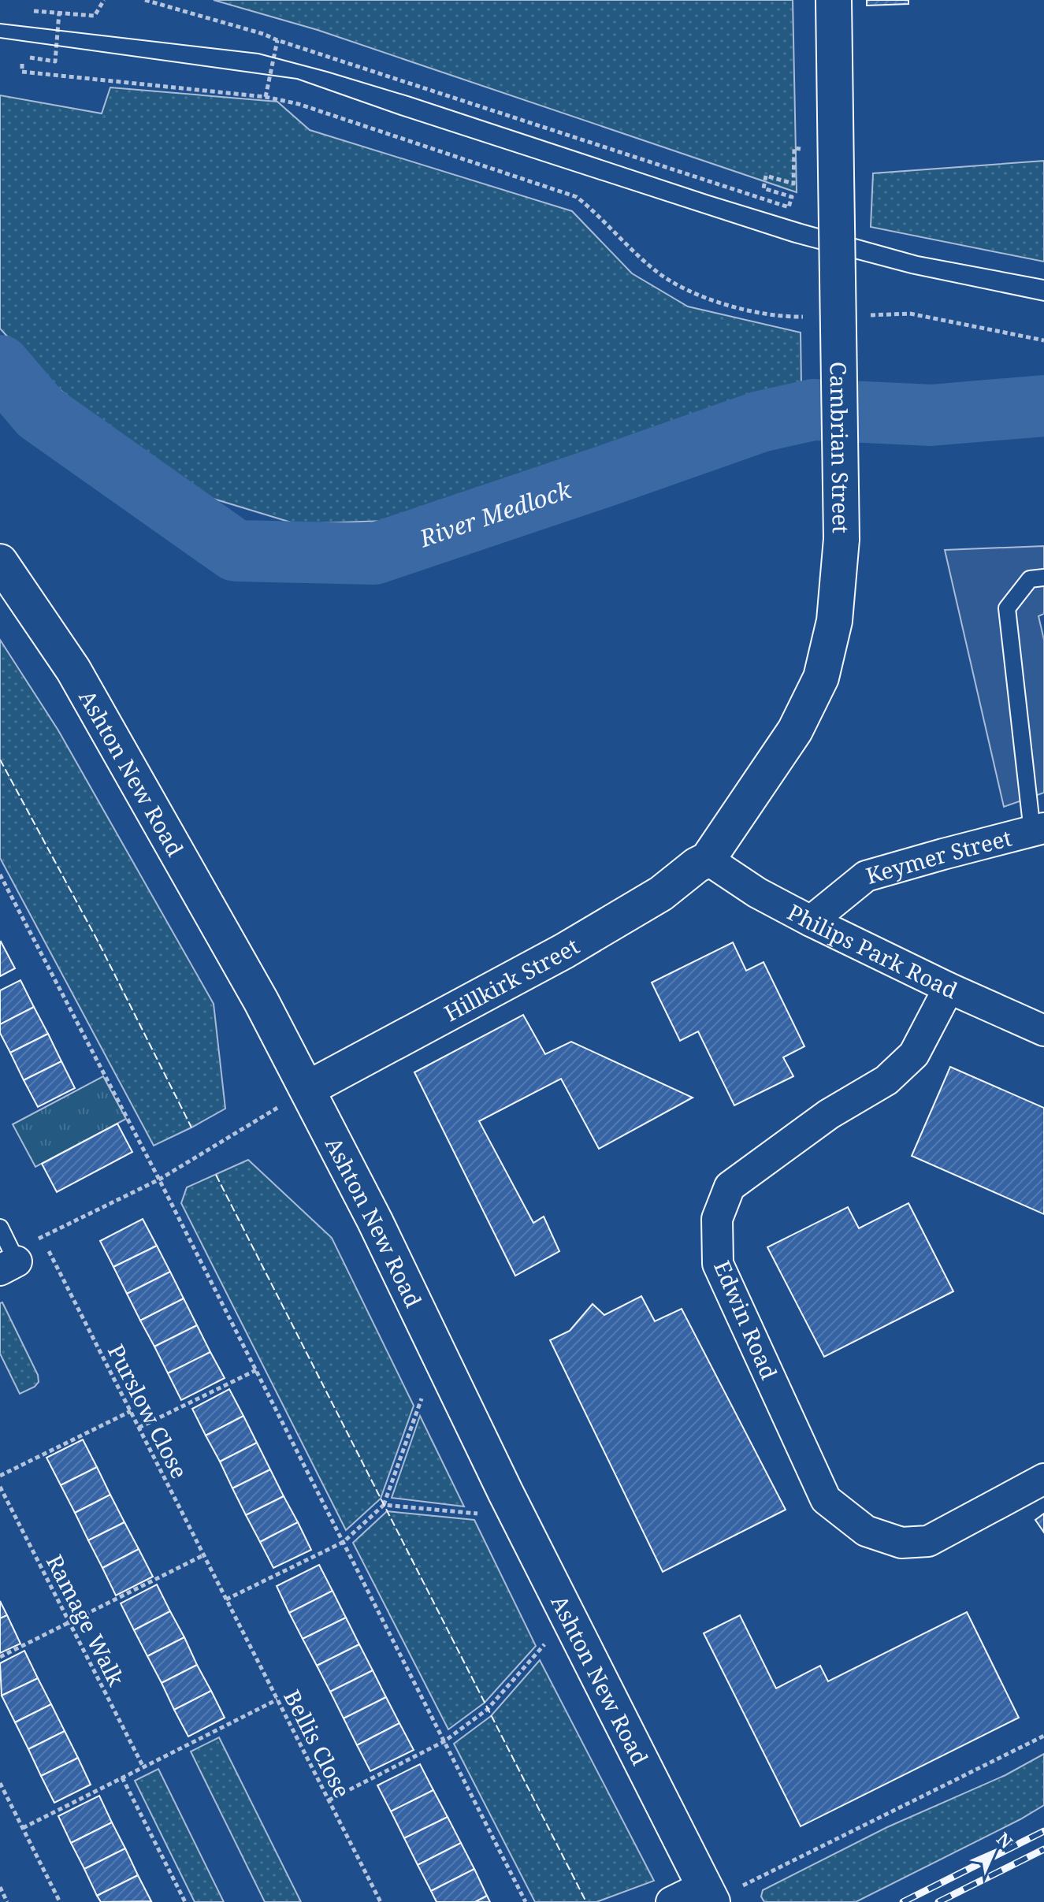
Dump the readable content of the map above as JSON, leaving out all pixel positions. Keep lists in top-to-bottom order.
{
  "streets": {
    "main road": ["Cambrian Street", "Ashton New Road", "Hillkirk Street"],
    "street": ["Keymer Street", "Philips Park Road", "Edwin Road"],
    "path": ["Purslow Close", "Ramage Walk", "Bellis Close"]
  },
  "crossings": [
    ["Cambrian Street", "Philips Park Road"],
    ["Cambrian Street", "Hillkirk Street"],
    ["Ashton New Road", "Hillkirk Street"],
    ["Keymer Street", "Philips Park Road"],
    ["Philips Park Road", "Hillkirk Street"],
    ["Philips Park Road", "Edwin Road"],
    ["Purslow Close", "Bellis Close"]
  ],
  "water": ["River Medlock"],
  "north": "top right"
}
